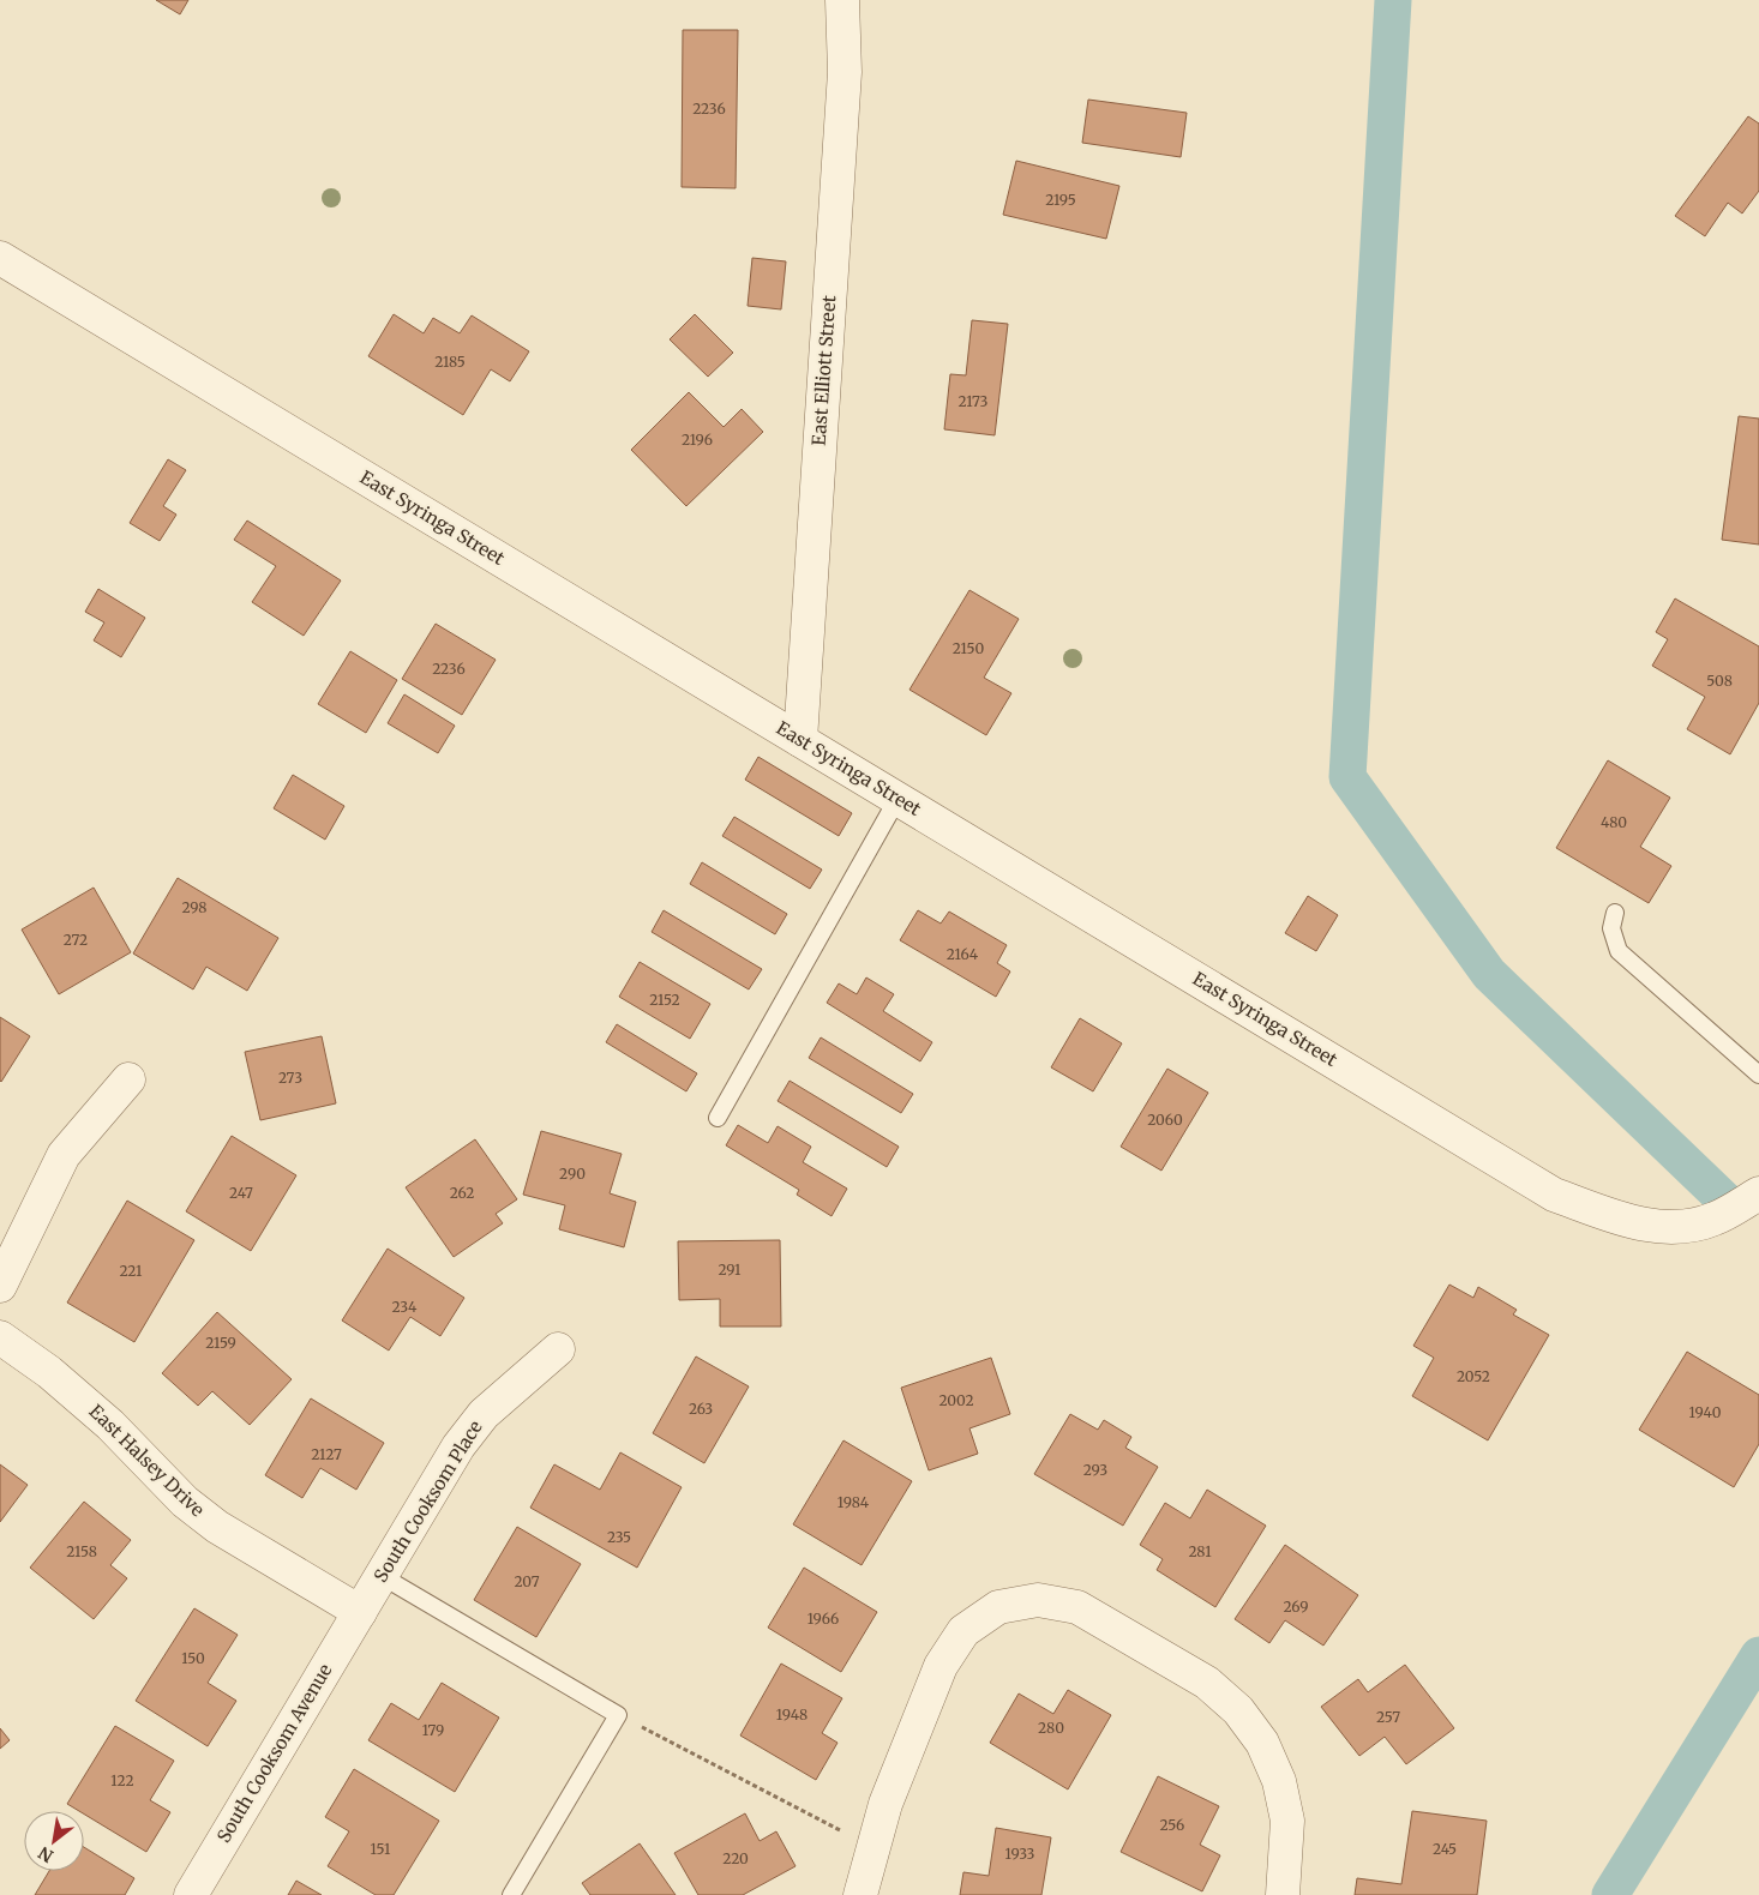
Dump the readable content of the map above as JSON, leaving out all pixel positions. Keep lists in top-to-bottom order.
{
  "streets": {
    "street": [
      "East Elliott Street",
      "East Syringa Street",
      "East Halsey Drive",
      "South Cooksom Place",
      "South Cooksom Avenue"
    ]
  },
  "crossings": [
    ["East Elliott Street", "East Syringa Street"],
    ["East Halsey Drive", "South Cooksom Place"],
    ["East Halsey Drive", "South Cooksom Avenue"],
    ["South Cooksom Place", "South Cooksom Avenue"]
  ],
  "house_numbers": [
    "2236",
    "2195",
    "2185",
    "2173",
    "2196",
    "2150",
    "2236",
    "508",
    "480",
    "298",
    "272",
    "2164",
    "2152",
    "273",
    "2060",
    "290",
    "247",
    "262",
    "291",
    "221",
    "234",
    "2159",
    "2052",
    "2002",
    "263",
    "1940",
    "2127",
    "293",
    "1984",
    "235",
    "2158",
    "281",
    "207",
    "269",
    "1966",
    "150",
    "1948",
    "257",
    "280",
    "179",
    "122",
    "256",
    "151",
    "245",
    "1933",
    "220"
  ],
  "north": "bottom left"
}
